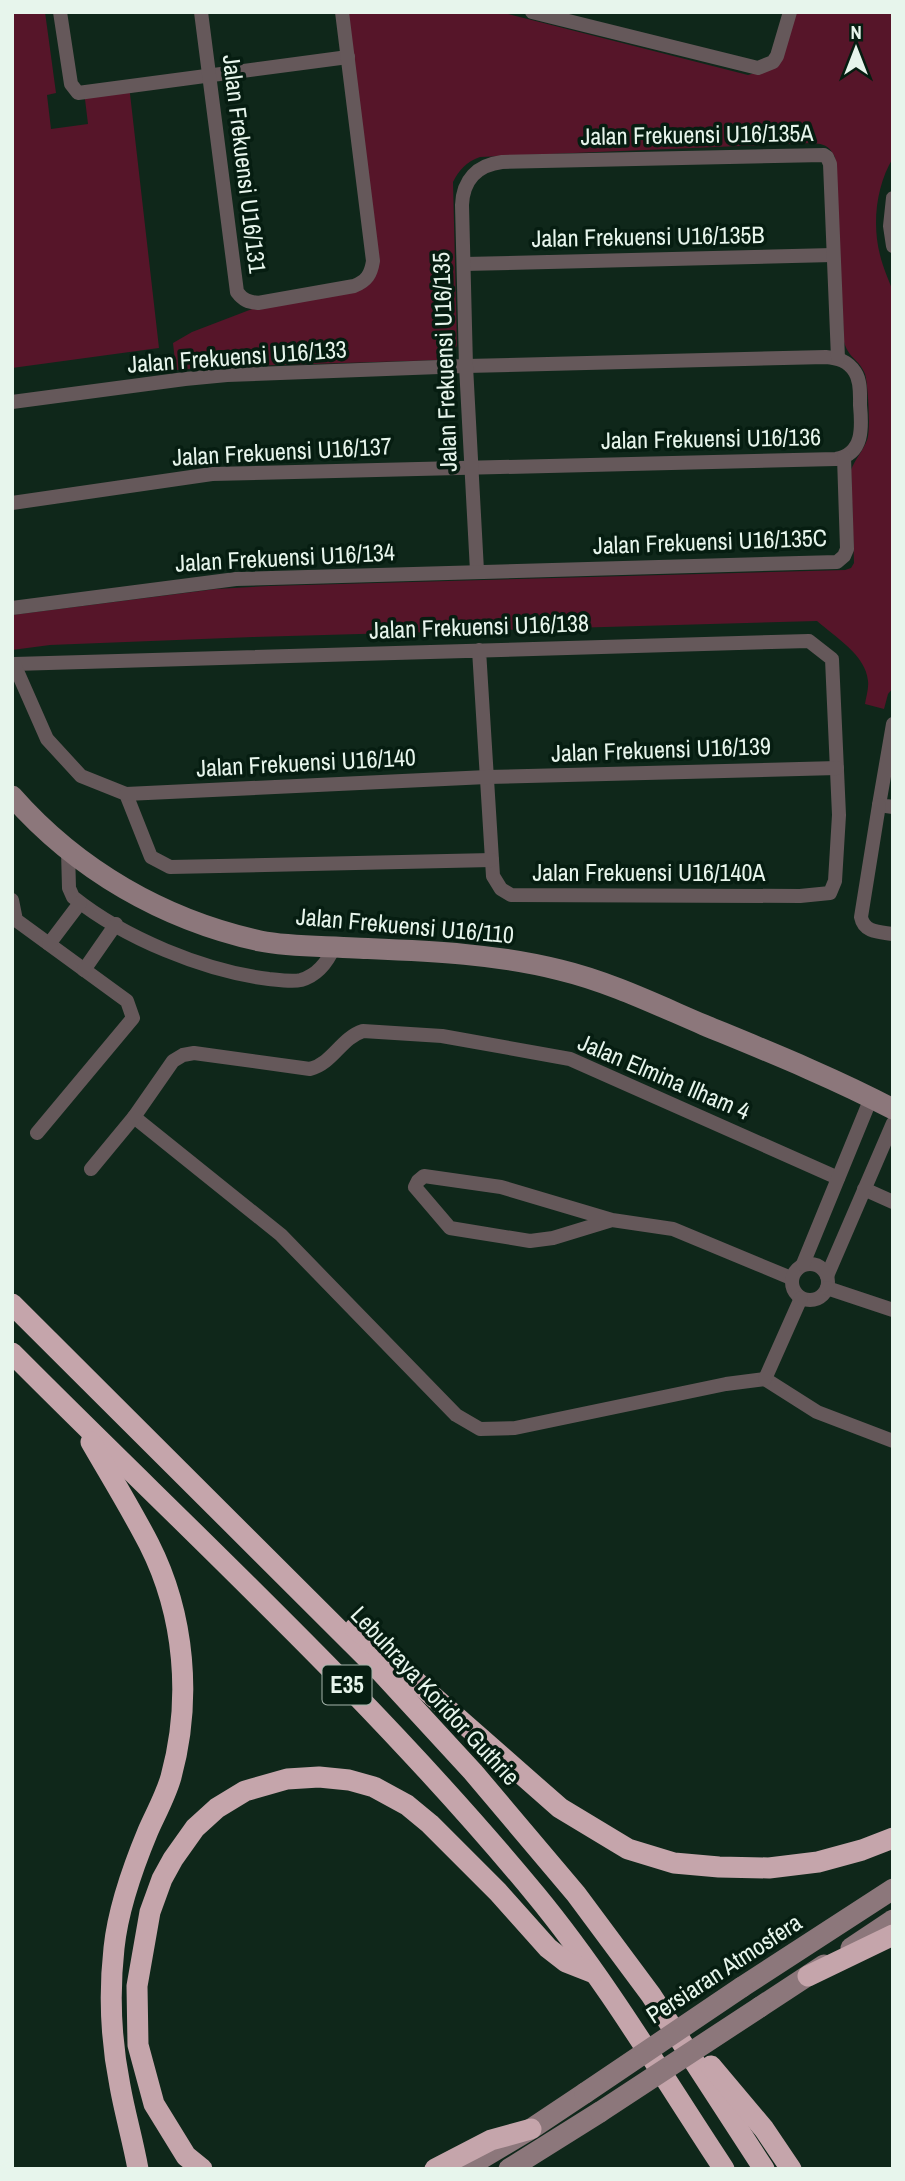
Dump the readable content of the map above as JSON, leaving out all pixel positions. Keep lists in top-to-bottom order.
{
  "streets": {
    "highway": ["E35", "Lebuhraya Koridor Guthrie"],
    "main road": ["Jalan Frekuensi U16/110", "Persiaran Atmosfera"],
    "street": [
      "Jalan Frekuensi U16/135A",
      "Jalan Frekuensi U16/131",
      "Jalan Frekuensi U16/135B",
      "Jalan Frekuensi U16/133",
      "Jalan Frekuensi U16/135",
      "Jalan Frekuensi U16/136",
      "Jalan Frekuensi U16/137",
      "Jalan Frekuensi U16/135C",
      "Jalan Frekuensi U16/134",
      "Jalan Frekuensi U16/138",
      "Jalan Frekuensi U16/139",
      "Jalan Frekuensi U16/140",
      "Jalan Frekuensi U16/140A",
      "Jalan Elmina Ilham 4"
    ]
  },
  "crossings": [
    ["Jalan Frekuensi U16/135A", "Jalan Frekuensi U16/135B"],
    ["Jalan Frekuensi U16/135A", "Jalan Frekuensi U16/135"],
    ["Jalan Frekuensi U16/135A", "Jalan Frekuensi U16/136"],
    ["Jalan Frekuensi U16/135B", "Jalan Frekuensi U16/135"],
    ["Jalan Frekuensi U16/133", "Jalan Frekuensi U16/135"],
    ["Jalan Frekuensi U16/135", "Jalan Frekuensi U16/136"],
    ["Jalan Frekuensi U16/135", "Jalan Frekuensi U16/137"],
    ["Jalan Frekuensi U16/135", "Jalan Frekuensi U16/135C"],
    ["Jalan Frekuensi U16/135", "Jalan Frekuensi U16/134"],
    ["Jalan Frekuensi U16/136", "Jalan Frekuensi U16/137"],
    ["Jalan Frekuensi U16/136", "Jalan Frekuensi U16/135C"],
    ["Jalan Frekuensi U16/135C", "Jalan Frekuensi U16/134"],
    ["Jalan Frekuensi U16/138", "Jalan Frekuensi U16/139"],
    ["Jalan Frekuensi U16/138", "Jalan Frekuensi U16/140A"],
    ["Jalan Frekuensi U16/139", "Jalan Frekuensi U16/140"],
    ["Jalan Frekuensi U16/139", "Jalan Frekuensi U16/140A"],
    ["Jalan Frekuensi U16/140", "Jalan Frekuensi U16/140A"]
  ],
  "north": "top"
}
